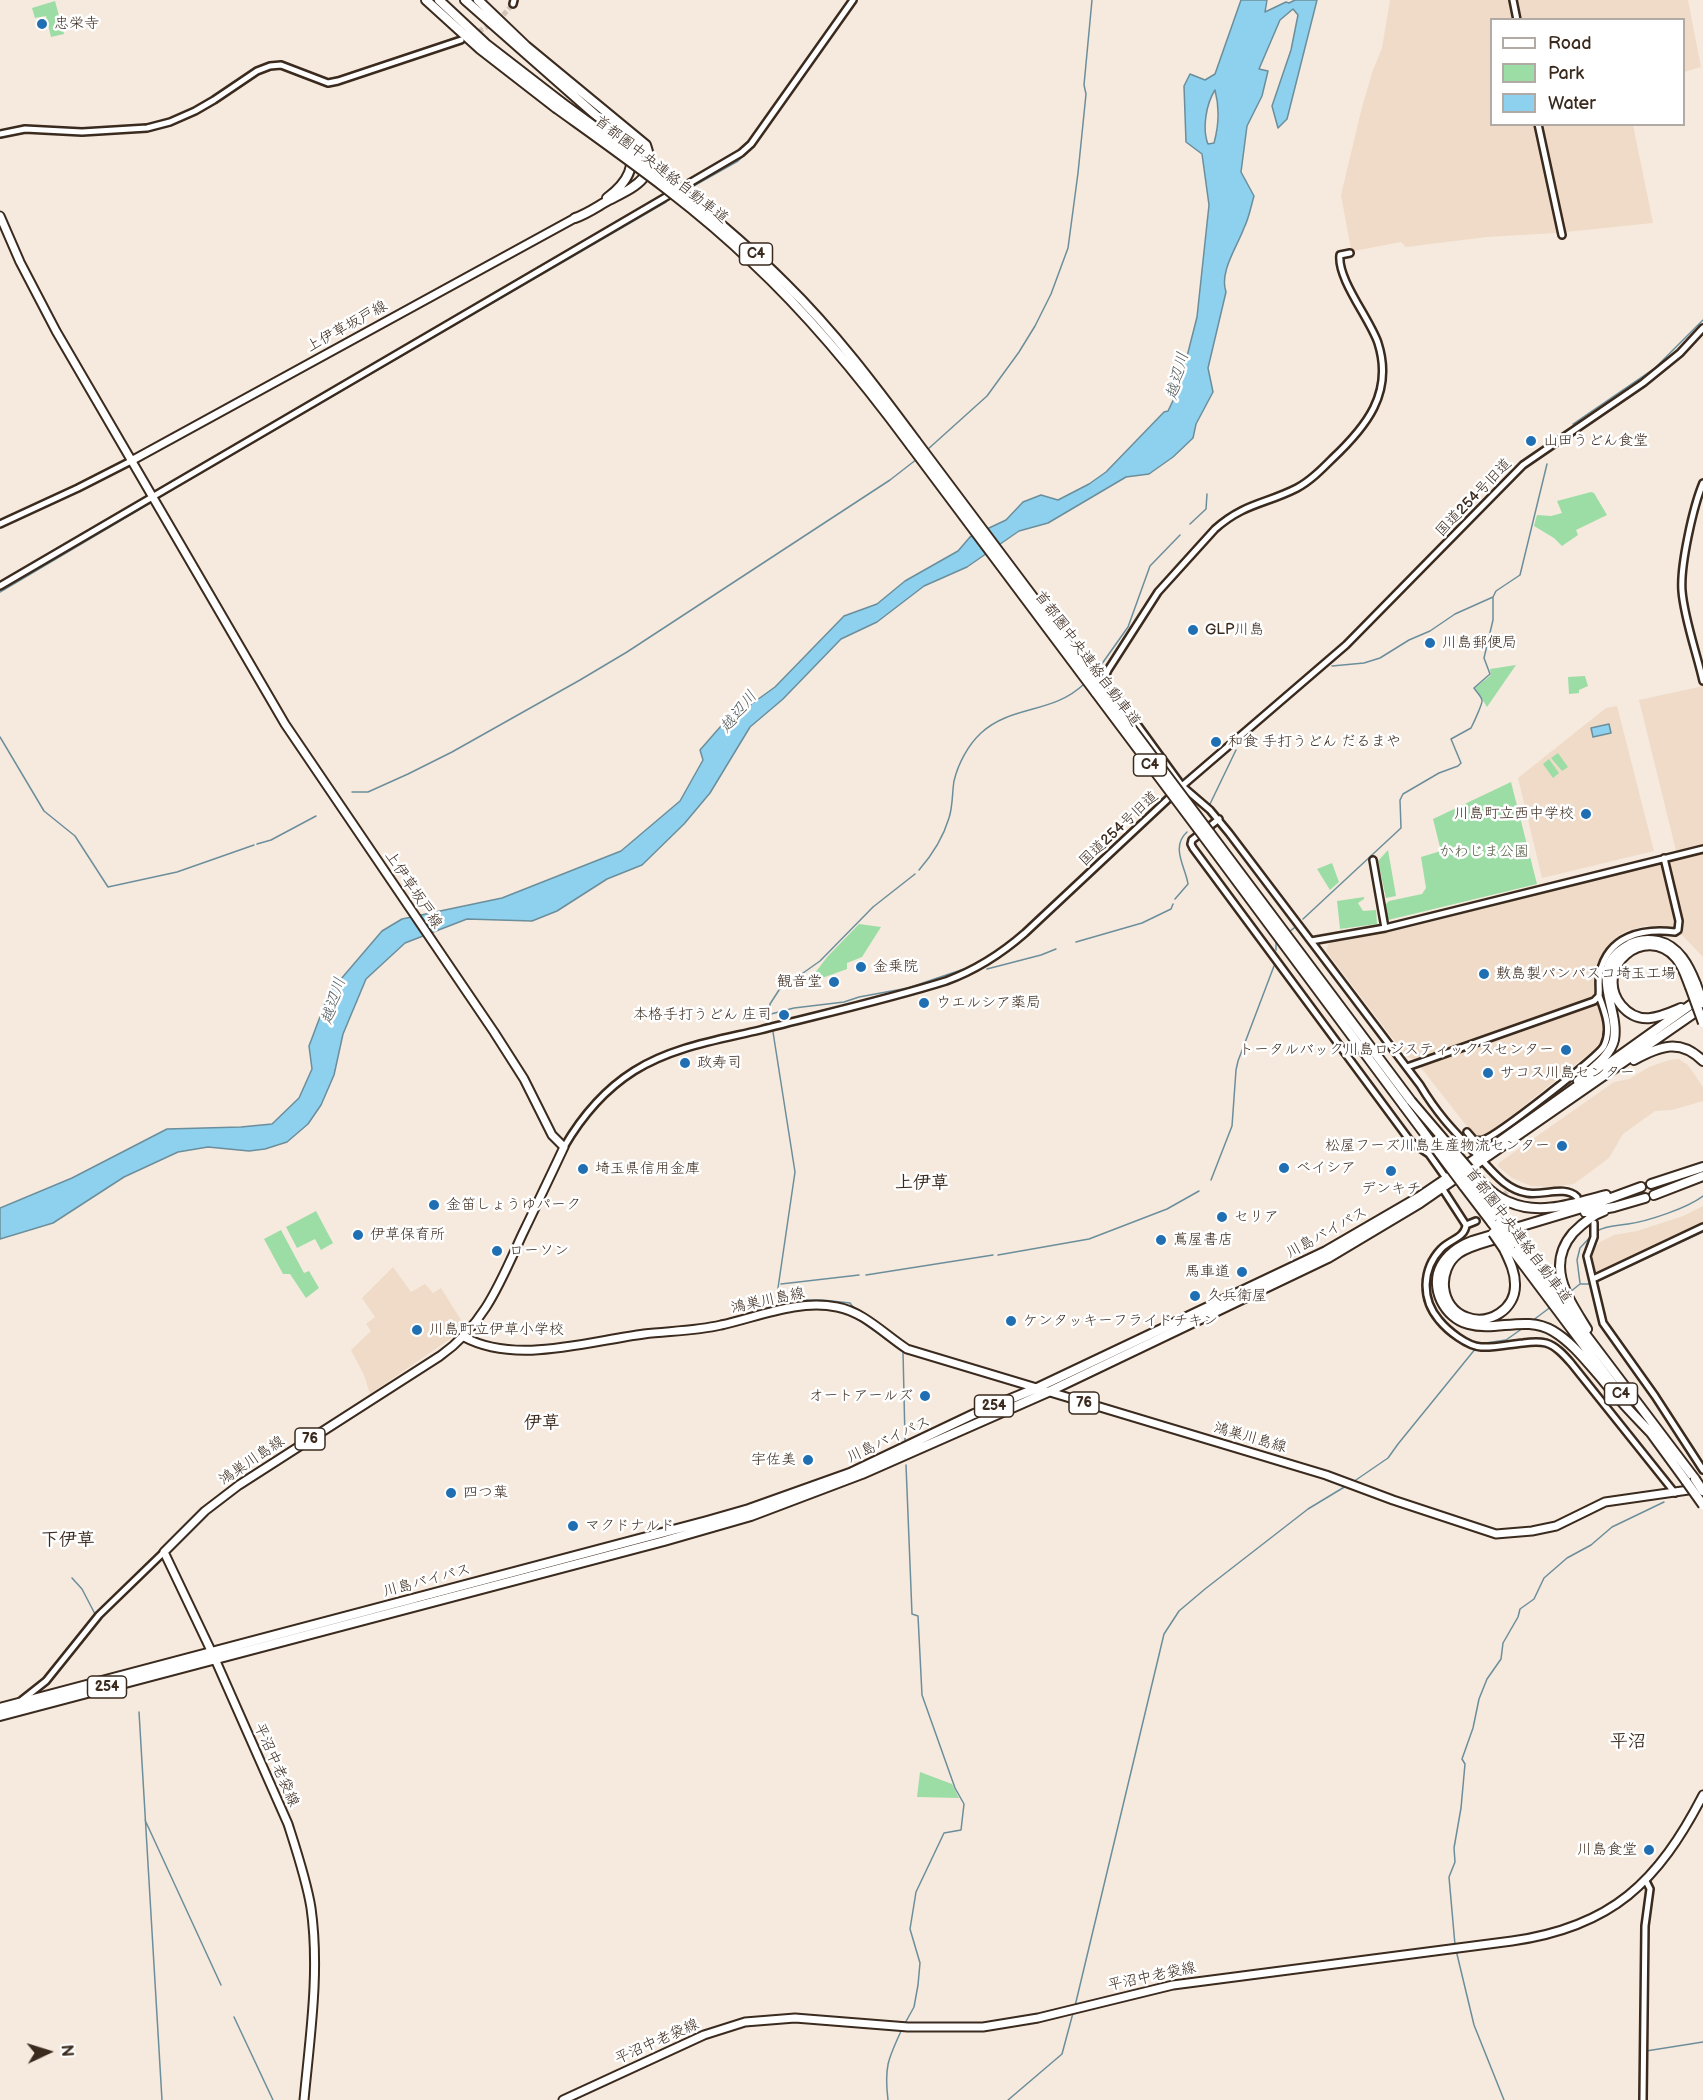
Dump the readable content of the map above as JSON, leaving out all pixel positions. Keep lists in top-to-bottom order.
{
  "streets": {
    "highway": [
      "首都圏中央連絡自動車道",
      "C4",
      "川島バイパス",
      "254"
    ],
    "main road": [
      "上伊草坂戸線",
      "鴻巣川島線",
      "76",
      "平沼中老袋線"
    ],
    "street": ["国道254号旧道"]
  },
  "crossings": [
    ["首都圏中央連絡自動車道", "C4"],
    ["首都圏中央連絡自動車道", "鴻巣川島線"],
    ["上伊草坂戸線", "国道254号旧道"],
    ["川島バイパス", "鴻巣川島線"],
    ["川島バイパス", "平沼中老袋線"]
  ],
  "districts": [
    "上伊草",
    "伊草",
    "下伊草",
    "平沼"
  ],
  "water": ["越辺川"],
  "parks": ["かわじま公園"],
  "places": [
    "忠栄寺",
    "山田うどん食堂",
    "GLP川島",
    "川島郵便局",
    "和食 手打うどん だるまや",
    "川島町立西中学校",
    "金乗院",
    "敷島製パンパスコ埼玉工場",
    "観音堂",
    "ウエルシア薬局",
    "本格手打うどん 庄司",
    "トータルバック川島ロジスティックスセンター",
    "政寿司",
    "サコス川島センター",
    "松屋フーズ川島生産物流センター",
    "ベイシア",
    "埼玉県信用金庫",
    "デンキチ",
    "金笛しょうゆパーク",
    "セリア",
    "伊草保育所",
    "蔦屋書店",
    "ローソン",
    "馬車道",
    "久兵衛屋",
    "ケンタッキーフライドチキン",
    "川島町立伊草小学校",
    "オートアールズ",
    "宇佐美",
    "四つ葉",
    "マクドナルド",
    "川島食堂"
  ],
  "legend": ["Road", "Park", "Water"],
  "north": "right"
}
